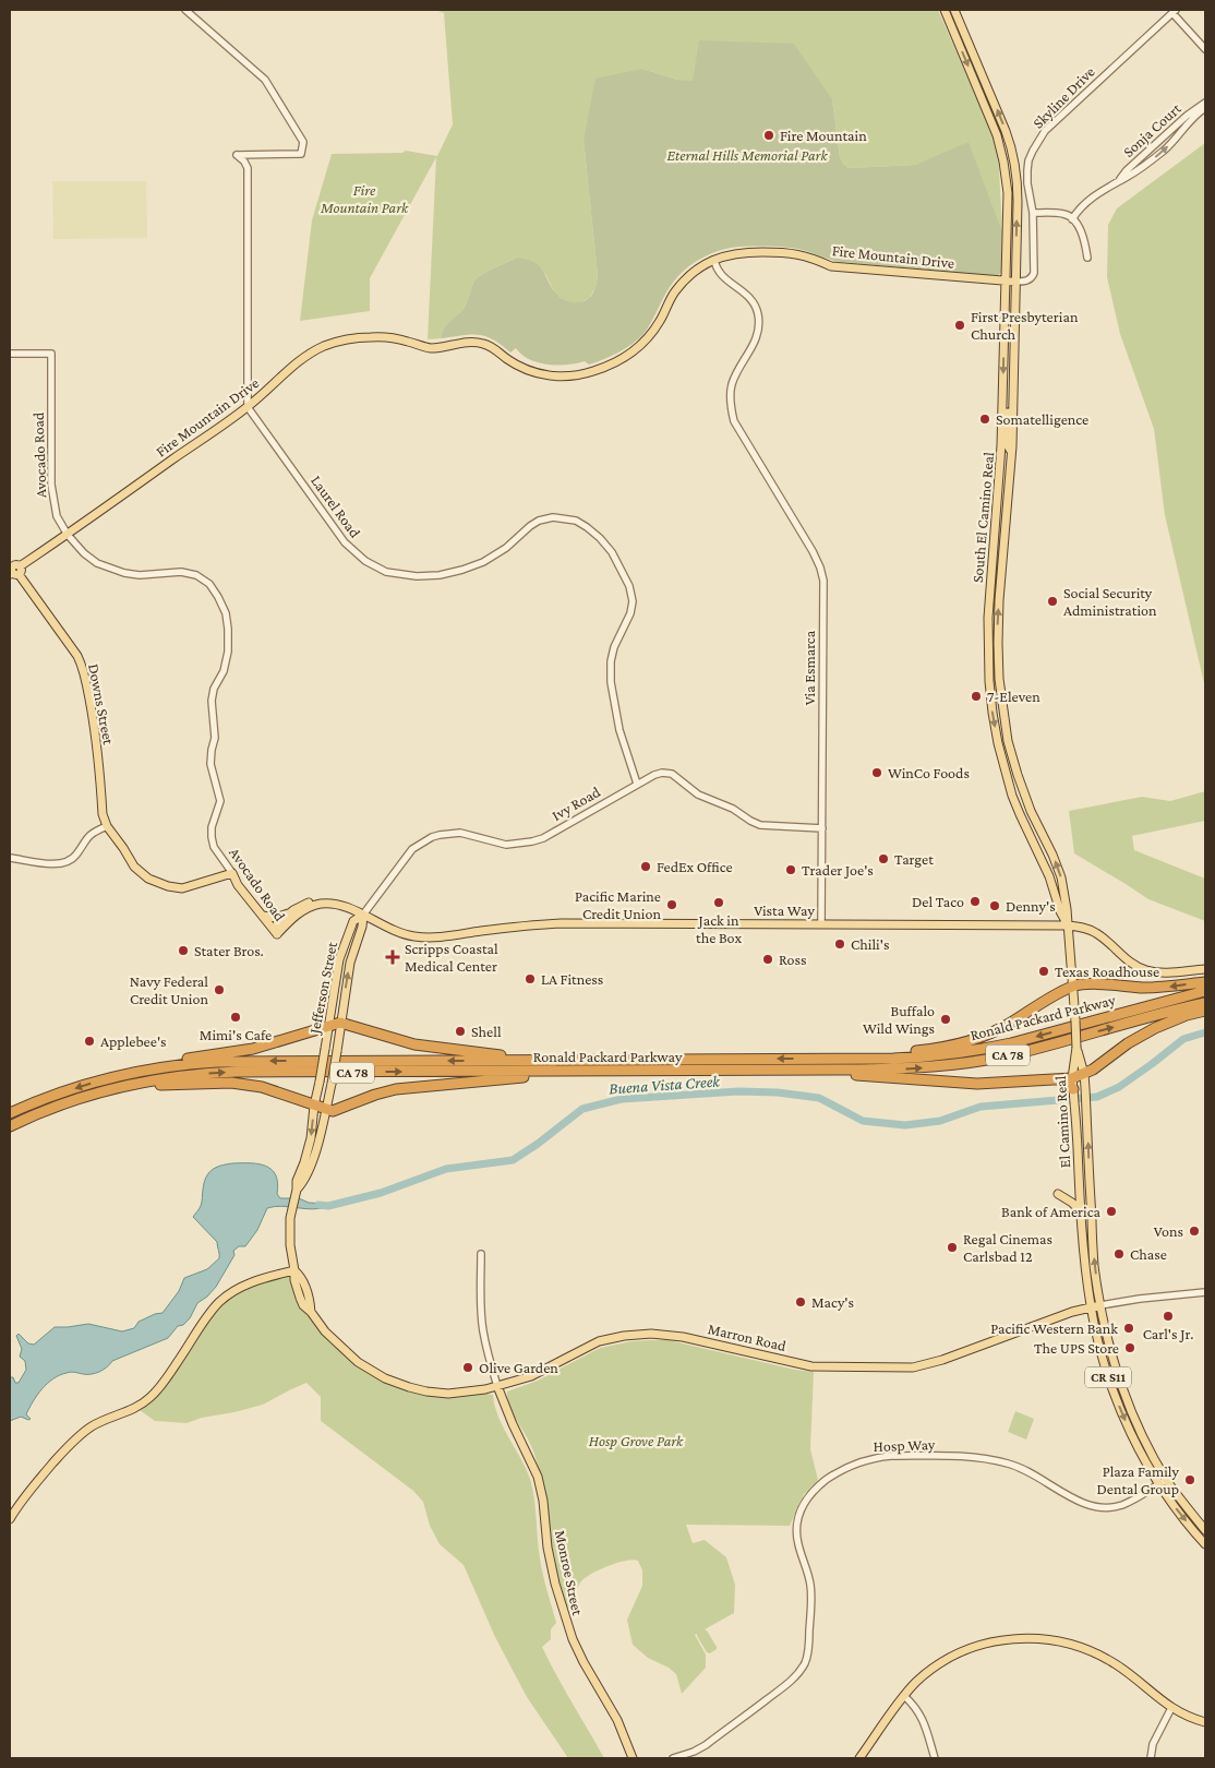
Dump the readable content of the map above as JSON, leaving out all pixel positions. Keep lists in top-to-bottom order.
{
  "streets": {
    "highway": ["Ronald Packard Parkway", "CA 78"],
    "main road": [
      "Fire Mountain Drive",
      "Avocado Road",
      "South El Camino Real",
      "Downs Street",
      "Vista Way",
      "Jefferson Street",
      "El Camino Real",
      "Marron Road",
      "CR S11",
      "Monroe Street"
    ],
    "street": [
      "Skyline Drive",
      "Sonja Court",
      "Laurel Road",
      "Via Esmarca",
      "Ivy Road",
      "Hosp Way"
    ]
  },
  "crossings": [
    ["Skyline Drive", "Fire Mountain Drive"],
    ["Skyline Drive", "South El Camino Real"],
    ["Fire Mountain Drive", "Avocado Road"],
    ["Fire Mountain Drive", "Laurel Road"],
    ["Fire Mountain Drive", "South El Camino Real"],
    ["Fire Mountain Drive", "Via Esmarca"],
    ["Fire Mountain Drive", "Downs Street"],
    ["Avocado Road", "Vista Way"],
    ["Laurel Road", "Ivy Road"],
    ["South El Camino Real", "Vista Way"],
    ["South El Camino Real", "El Camino Real"],
    ["Via Esmarca", "Ivy Road"],
    ["Via Esmarca", "Vista Way"],
    ["Ivy Road", "Vista Way"],
    ["Ivy Road", "Jefferson Street"],
    ["Vista Way", "Jefferson Street"],
    ["Jefferson Street", "Marron Road"],
    ["El Camino Real", "Marron Road"],
    ["El Camino Real", "Hosp Way"],
    ["Marron Road", "Monroe Street"]
  ],
  "water": ["Buena Vista Creek"],
  "parks": ["Eternal Hills Memorial Park", "Fire Mountain Park", "Hosp Grove Park"],
  "places": {
    "other": [
      "Fire Mountain",
      "First Presbyterian Church",
      "Somatelligence",
      "Social Security Administration",
      "7-Eleven",
      "WinCo Foods",
      "Target",
      "FedEx Office",
      "Trader Joe's",
      "Del Taco",
      "Jack in the Box",
      "Pacific Marine Credit Union",
      "Denny's",
      "Chili's",
      "Stater Bros.",
      "Ross",
      "Texas Roadhouse",
      "LA Fitness",
      "Navy Federal Credit Union",
      "Mimi's Cafe",
      "Buffalo Wild Wings",
      "Shell",
      "Applebee's",
      "Bank of America",
      "Vons",
      "Regal Cinemas Carlsbad 12",
      "Chase",
      "Macy's",
      "Carl's Jr.",
      "Pacific Western Bank",
      "The UPS Store",
      "Olive Garden",
      "Plaza Family Dental Group"
    ],
    "health": ["Scripps Coastal Medical Center"]
  }
}
